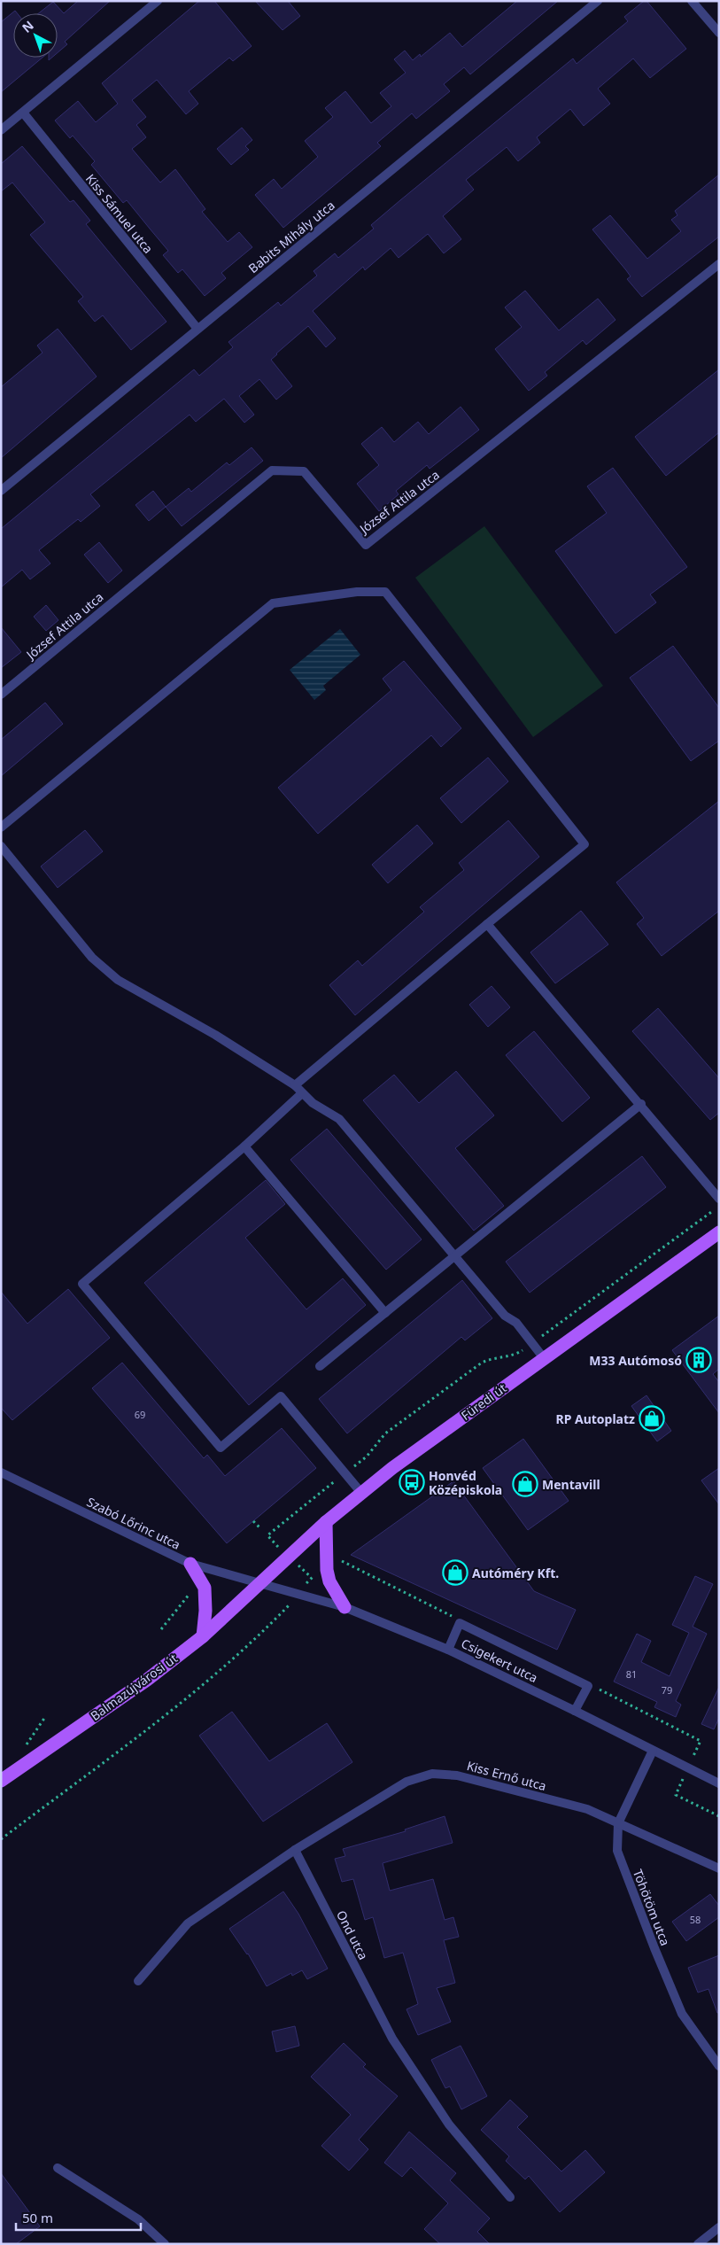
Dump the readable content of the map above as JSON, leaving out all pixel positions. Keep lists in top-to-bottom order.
{
  "streets": {
    "main road": ["Füredi út", "Balmazújvárosi út"],
    "street": [
      "Kiss Sámuel utca",
      "Babits Mihály utca",
      "József Attila utca",
      "Szabó Lőrinc utca",
      "Csigekert utca",
      "Kiss Ernő utca",
      "Töhötöm utca",
      "Ond utca"
    ]
  },
  "crossings": [
    ["Kiss Sámuel utca", "Babits Mihály utca"],
    ["Füredi út", "Szabó Lőrinc utca"],
    ["Füredi út", "Csigekert utca"],
    ["Füredi út", "Balmazújvárosi út"],
    ["Szabó Lőrinc utca", "Csigekert utca"],
    ["Szabó Lőrinc utca", "Balmazújvárosi út"],
    ["Csigekert utca", "Balmazújvárosi út"],
    ["Csigekert utca", "Töhötöm utca"],
    ["Kiss Ernő utca", "Töhötöm utca"],
    ["Kiss Ernő utca", "Ond utca"]
  ],
  "places": {
    "building": ["M33 Autómosó"],
    "shop": ["RP Autoplatz", "Mentavill", "Autóméry Kft."],
    "bus stop": ["Honvéd Középiskola"]
  },
  "house_numbers": [
    "69",
    "81",
    "79",
    "58"
  ],
  "scale_bar": "50 m",
  "north": "top left"
}
